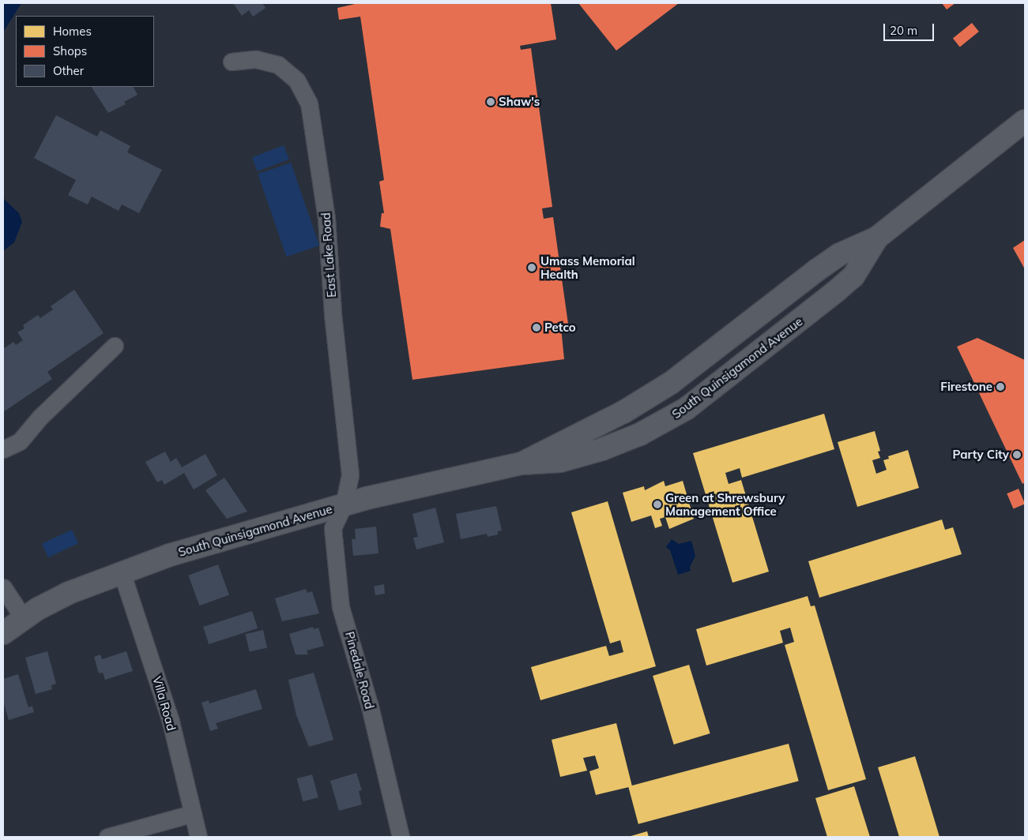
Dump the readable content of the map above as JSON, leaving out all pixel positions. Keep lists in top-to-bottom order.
{
  "streets": {
    "main road": ["South Quinsigamond Avenue"],
    "street": ["East Lake Road", "Pinedale Road", "Villa Road"]
  },
  "crossings": [
    ["East Lake Road", "South Quinsigamond Avenue"],
    ["East Lake Road", "Pinedale Road"],
    ["South Quinsigamond Avenue", "Pinedale Road"],
    ["South Quinsigamond Avenue", "Villa Road"]
  ],
  "places": [
    "Shaw's",
    "Umass Memorial Health",
    "Petco",
    "Firestone",
    "Party City",
    "Green at Shrewsbury Management Office"
  ],
  "legend": ["Homes", "Shops", "Other"],
  "scale_bar": "20 m"
}
